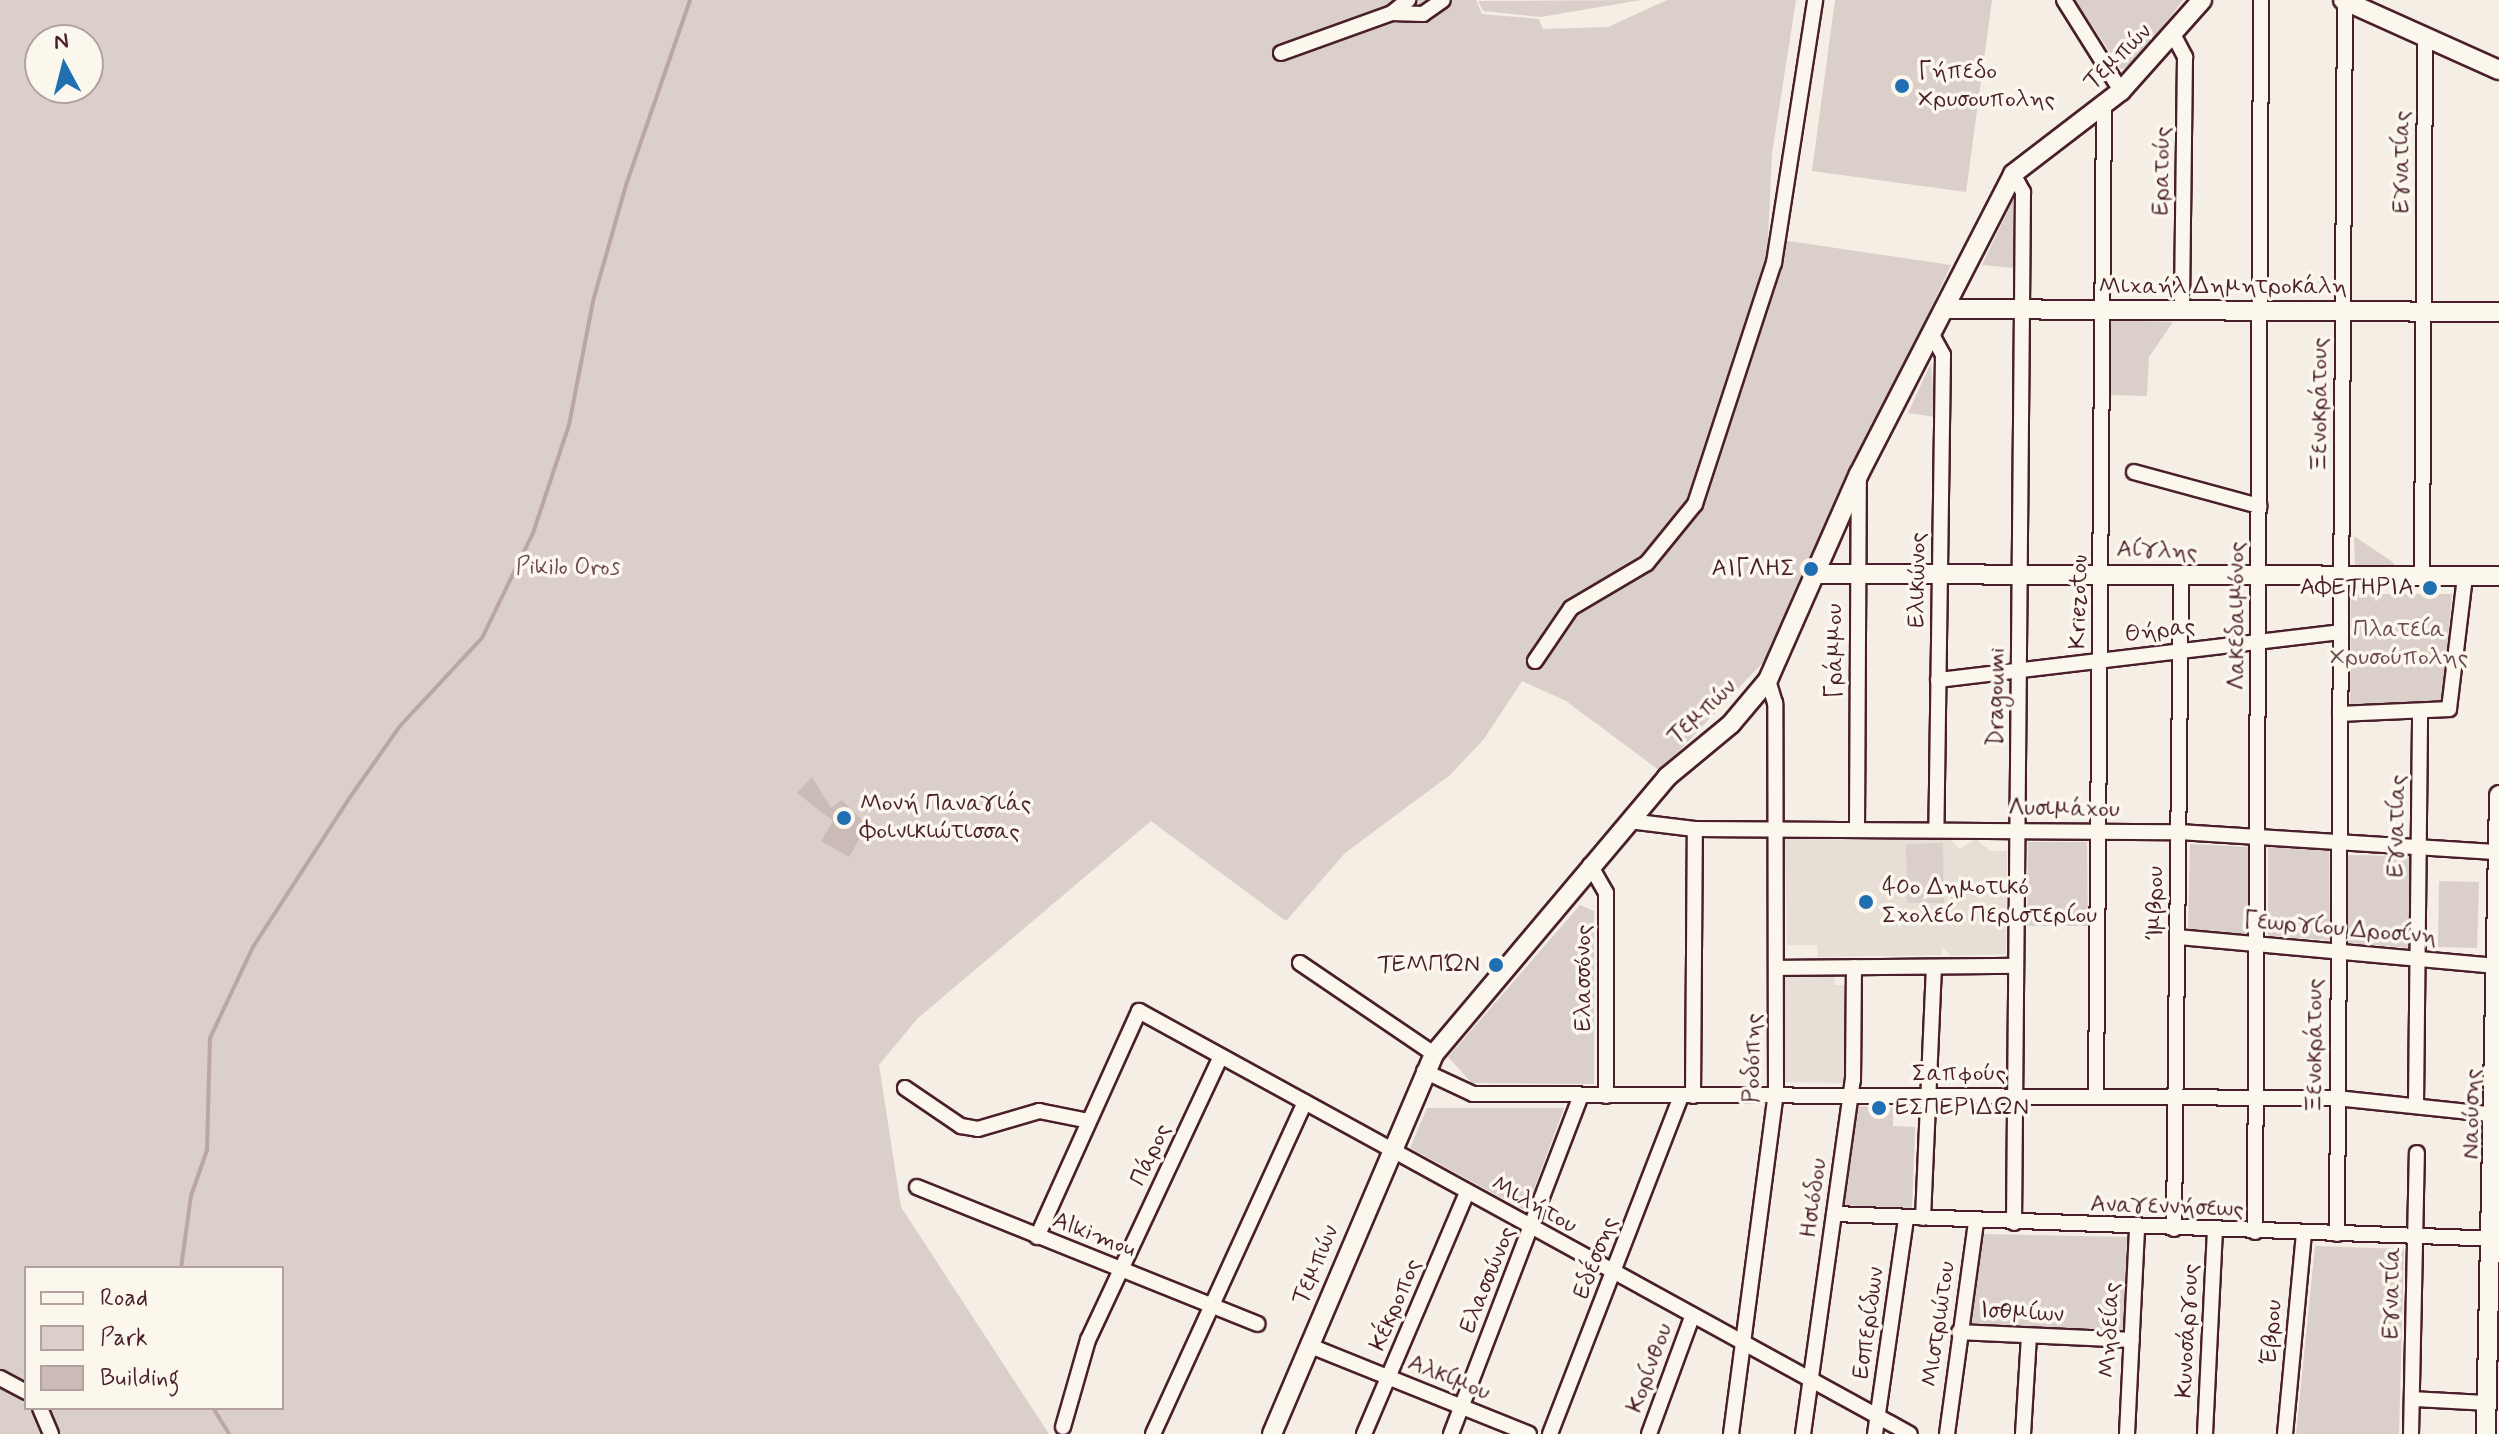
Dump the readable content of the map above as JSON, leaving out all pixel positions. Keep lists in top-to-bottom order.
{
  "streets": {
    "street": [
      "Τεμπών",
      "Εγνατίας",
      "Ερατούς",
      "Μιχαήλ Δημητροκάλη",
      "Ξενοκράτους",
      "Αίγλης",
      "Ελικώνος",
      "Kriezotou",
      "Λακεδαιμόνος",
      "Θήρας",
      "Γράμμου",
      "Dragoumi",
      "Λυσιμάχου",
      "Ίμβρου",
      "Γεωργίου Δροσίνη",
      "Ελασσόνος",
      "Ροδόπης",
      "Σαπφούς",
      "Ναούσης",
      "Πάρος",
      "Ησιόδου",
      "Μιλήτου",
      "Αναγεννήσεως",
      "Alkimou",
      "Εδέσσης",
      "Ελασσώνος",
      "Εγνατία",
      "Κέκροπος",
      "Ισθμίων",
      "Εσπερίδων",
      "Μιστριώτου",
      "Μηδείας",
      "Κυνοσάργους",
      "Έβρου",
      "Κορίνθου",
      "Αλκίμου"
    ]
  },
  "crossings": [
    ["Τεμπών", "Ερατούς"],
    ["Τεμπών", "Μιχαήλ Δημητροκάλη"],
    ["Τεμπών", "Αίγλης"],
    ["Τεμπών", "Ελικώνος"],
    ["Τεμπών", "Kriezotou"],
    ["Τεμπών", "Γράμμου"],
    ["Τεμπών", "Dragoumi"],
    ["Τεμπών", "Λυσιμάχου"],
    ["Τεμπών", "Ελασσόνος"],
    ["Τεμπών", "Ροδόπης"],
    ["Τεμπών", "Σαπφούς"],
    ["Τεμπών", "Μιλήτου"],
    ["Τεμπών", "Αλκίμου"],
    ["Εγνατίας", "Μιχαήλ Δημητροκάλη"],
    ["Εγνατίας", "Αίγλης"],
    ["Εγνατίας", "Λυσιμάχου"],
    ["Εγνατίας", "Γεωργίου Δροσίνη"],
    ["Εγνατίας", "Σαπφούς"],
    ["Ερατούς", "Μιχαήλ Δημητροκάλη"],
    ["Μιχαήλ Δημητροκάλη", "Ξενοκράτους"],
    ["Μιχαήλ Δημητροκάλη", "Kriezotou"],
    ["Μιχαήλ Δημητροκάλη", "Λακεδαιμόνος"],
    ["Μιχαήλ Δημητροκάλη", "Dragoumi"],
    ["Ξενοκράτους", "Αίγλης"],
    ["Ξενοκράτους", "Θήρας"],
    ["Ξενοκράτους", "Λυσιμάχου"],
    ["Ξενοκράτους", "Γεωργίου Δροσίνη"],
    ["Ξενοκράτους", "Σαπφούς"],
    ["Ξενοκράτους", "Αναγεννήσεως"],
    ["Αίγλης", "Ελικώνος"],
    ["Αίγλης", "Kriezotou"],
    ["Αίγλης", "Λακεδαιμόνος"],
    ["Αίγλης", "Γράμμου"],
    ["Αίγλης", "Dragoumi"],
    ["Αίγλης", "Ίμβρου"],
    ["Ελικώνος", "Θήρας"],
    ["Ελικώνος", "Λυσιμάχου"],
    ["Kriezotou", "Θήρας"],
    ["Kriezotou", "Λυσιμάχου"],
    ["Kriezotou", "Σαπφούς"],
    ["Λακεδαιμόνος", "Θήρας"],
    ["Λακεδαιμόνος", "Λυσιμάχου"],
    ["Λακεδαιμόνος", "Γεωργίου Δροσίνη"],
    ["Λακεδαιμόνος", "Σαπφούς"],
    ["Λακεδαιμόνος", "Αναγεννήσεως"],
    ["Θήρας", "Dragoumi"],
    ["Θήρας", "Ίμβρου"],
    ["Γράμμου", "Λυσιμάχου"],
    ["Dragoumi", "Λυσιμάχου"],
    ["Dragoumi", "Σαπφούς"],
    ["Dragoumi", "Αναγεννήσεως"],
    ["Λυσιμάχου", "Ίμβρου"],
    ["Λυσιμάχου", "Ροδόπης"],
    ["Λυσιμάχου", "Ναούσης"],
    ["Λυσιμάχου", "Εδέσσης"],
    ["Ίμβρου", "Γεωργίου Δροσίνη"],
    ["Ίμβρου", "Σαπφούς"],
    ["Ίμβρου", "Αναγεννήσεως"],
    ["Γεωργίου Δροσίνη", "Ναούσης"],
    ["Ελασσόνος", "Σαπφούς"],
    ["Ροδόπης", "Σαπφούς"],
    ["Ροδόπης", "Μιλήτου"],
    ["Σαπφούς", "Ναούσης"],
    ["Σαπφούς", "Ησιόδου"],
    ["Σαπφούς", "Εδέσσης"],
    ["Σαπφούς", "Ελασσώνος"],
    ["Ναούσης", "Αναγεννήσεως"],
    ["Πάρος", "Μιλήτου"],
    ["Πάρος", "Alkimou"],
    ["Ησιόδου", "Μιλήτου"],
    ["Ησιόδου", "Αναγεννήσεως"],
    ["Μιλήτου", "Εδέσσης"],
    ["Μιλήτου", "Ελασσώνος"],
    ["Μιλήτου", "Κέκροπος"],
    ["Μιλήτου", "Εσπερίδων"],
    ["Μιλήτου", "Κορίνθου"],
    ["Αναγεννήσεως", "Εγνατία"],
    ["Αναγεννήσεως", "Εσπερίδων"],
    ["Αναγεννήσεως", "Μιστριώτου"],
    ["Αναγεννήσεως", "Μηδείας"],
    ["Αναγεννήσεως", "Κυνοσάργους"],
    ["Αναγεννήσεως", "Έβρου"],
    ["Ελασσώνος", "Αλκίμου"],
    ["Κέκροπος", "Αλκίμου"],
    ["Ισθμίων", "Μιστριώτου"],
    ["Ισθμίων", "Μηδείας"]
  ],
  "parks": ["Pikilo Oros", "Πλατεία Χρυσούπολης"],
  "places": [
    "Γήπεδο Χρυσουπολης",
    "ΑΙΓΛΗΣ",
    "ΑΦΕΤΗΡΙΑ",
    "Μονή Παναγιάς Φοινικιώτισσας",
    "40ο Δημοτικό Σχολείο Περιστερίου",
    "ΤΕΜΠΏΝ",
    "ΕΣΠΕΡΙΔΩΝ"
  ],
  "legend": ["Road", "Park", "Building"],
  "north": "top"
}
